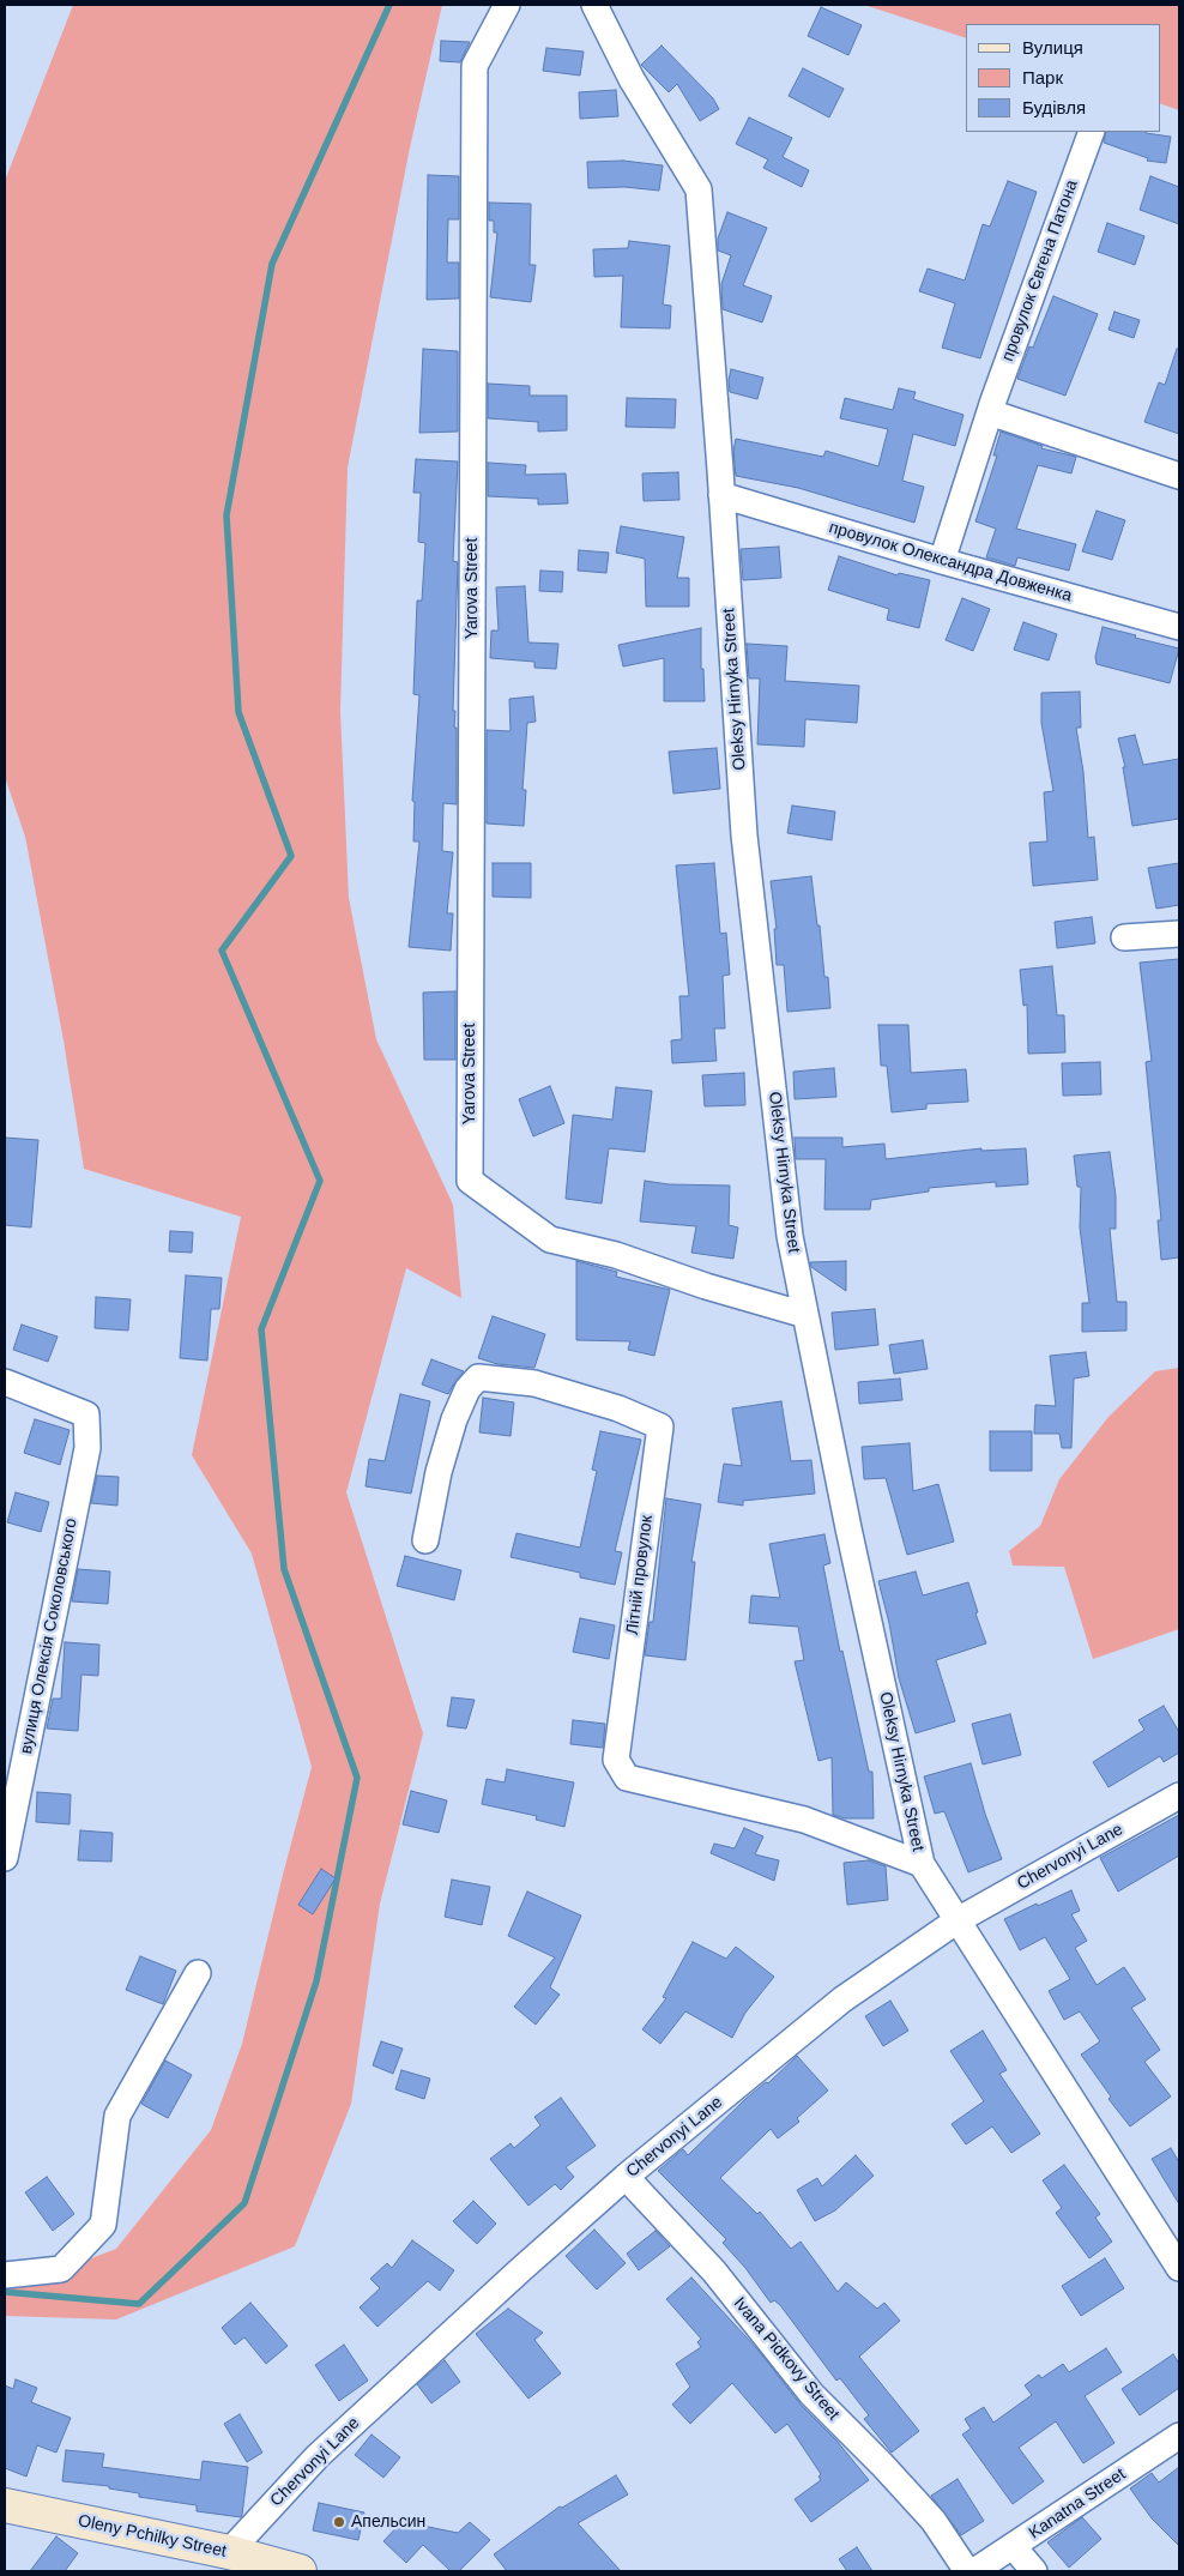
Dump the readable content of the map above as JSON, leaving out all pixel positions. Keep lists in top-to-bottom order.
{
  "streets": {
    "street": [
      "провулок Євгена Патона",
      "провулок Олександра Довженка",
      "Yarova Street",
      "Oleksy Hirnyka Street",
      "Літній провулок",
      "вулиця Олексія Соколовського",
      "Chervonyi Lane",
      "Ivana Pidkovy Street",
      "Kanatna Street",
      "Oleny Pchilky Street"
    ]
  },
  "crossings": [
    ["провулок Євгена Патона", "провулок Олександра Довженка"],
    ["провулок Олександра Довженка", "Oleksy Hirnyka Street"],
    ["Yarova Street", "Oleksy Hirnyka Street"],
    ["Oleksy Hirnyka Street", "Літній провулок"],
    ["Oleksy Hirnyka Street", "Chervonyi Lane"],
    ["Chervonyi Lane", "Ivana Pidkovy Street"],
    ["Chervonyi Lane", "Oleny Pchilky Street"]
  ],
  "places": ["Апельсин"],
  "legend": ["Вулиця", "Парк", "Будівля"]
}
